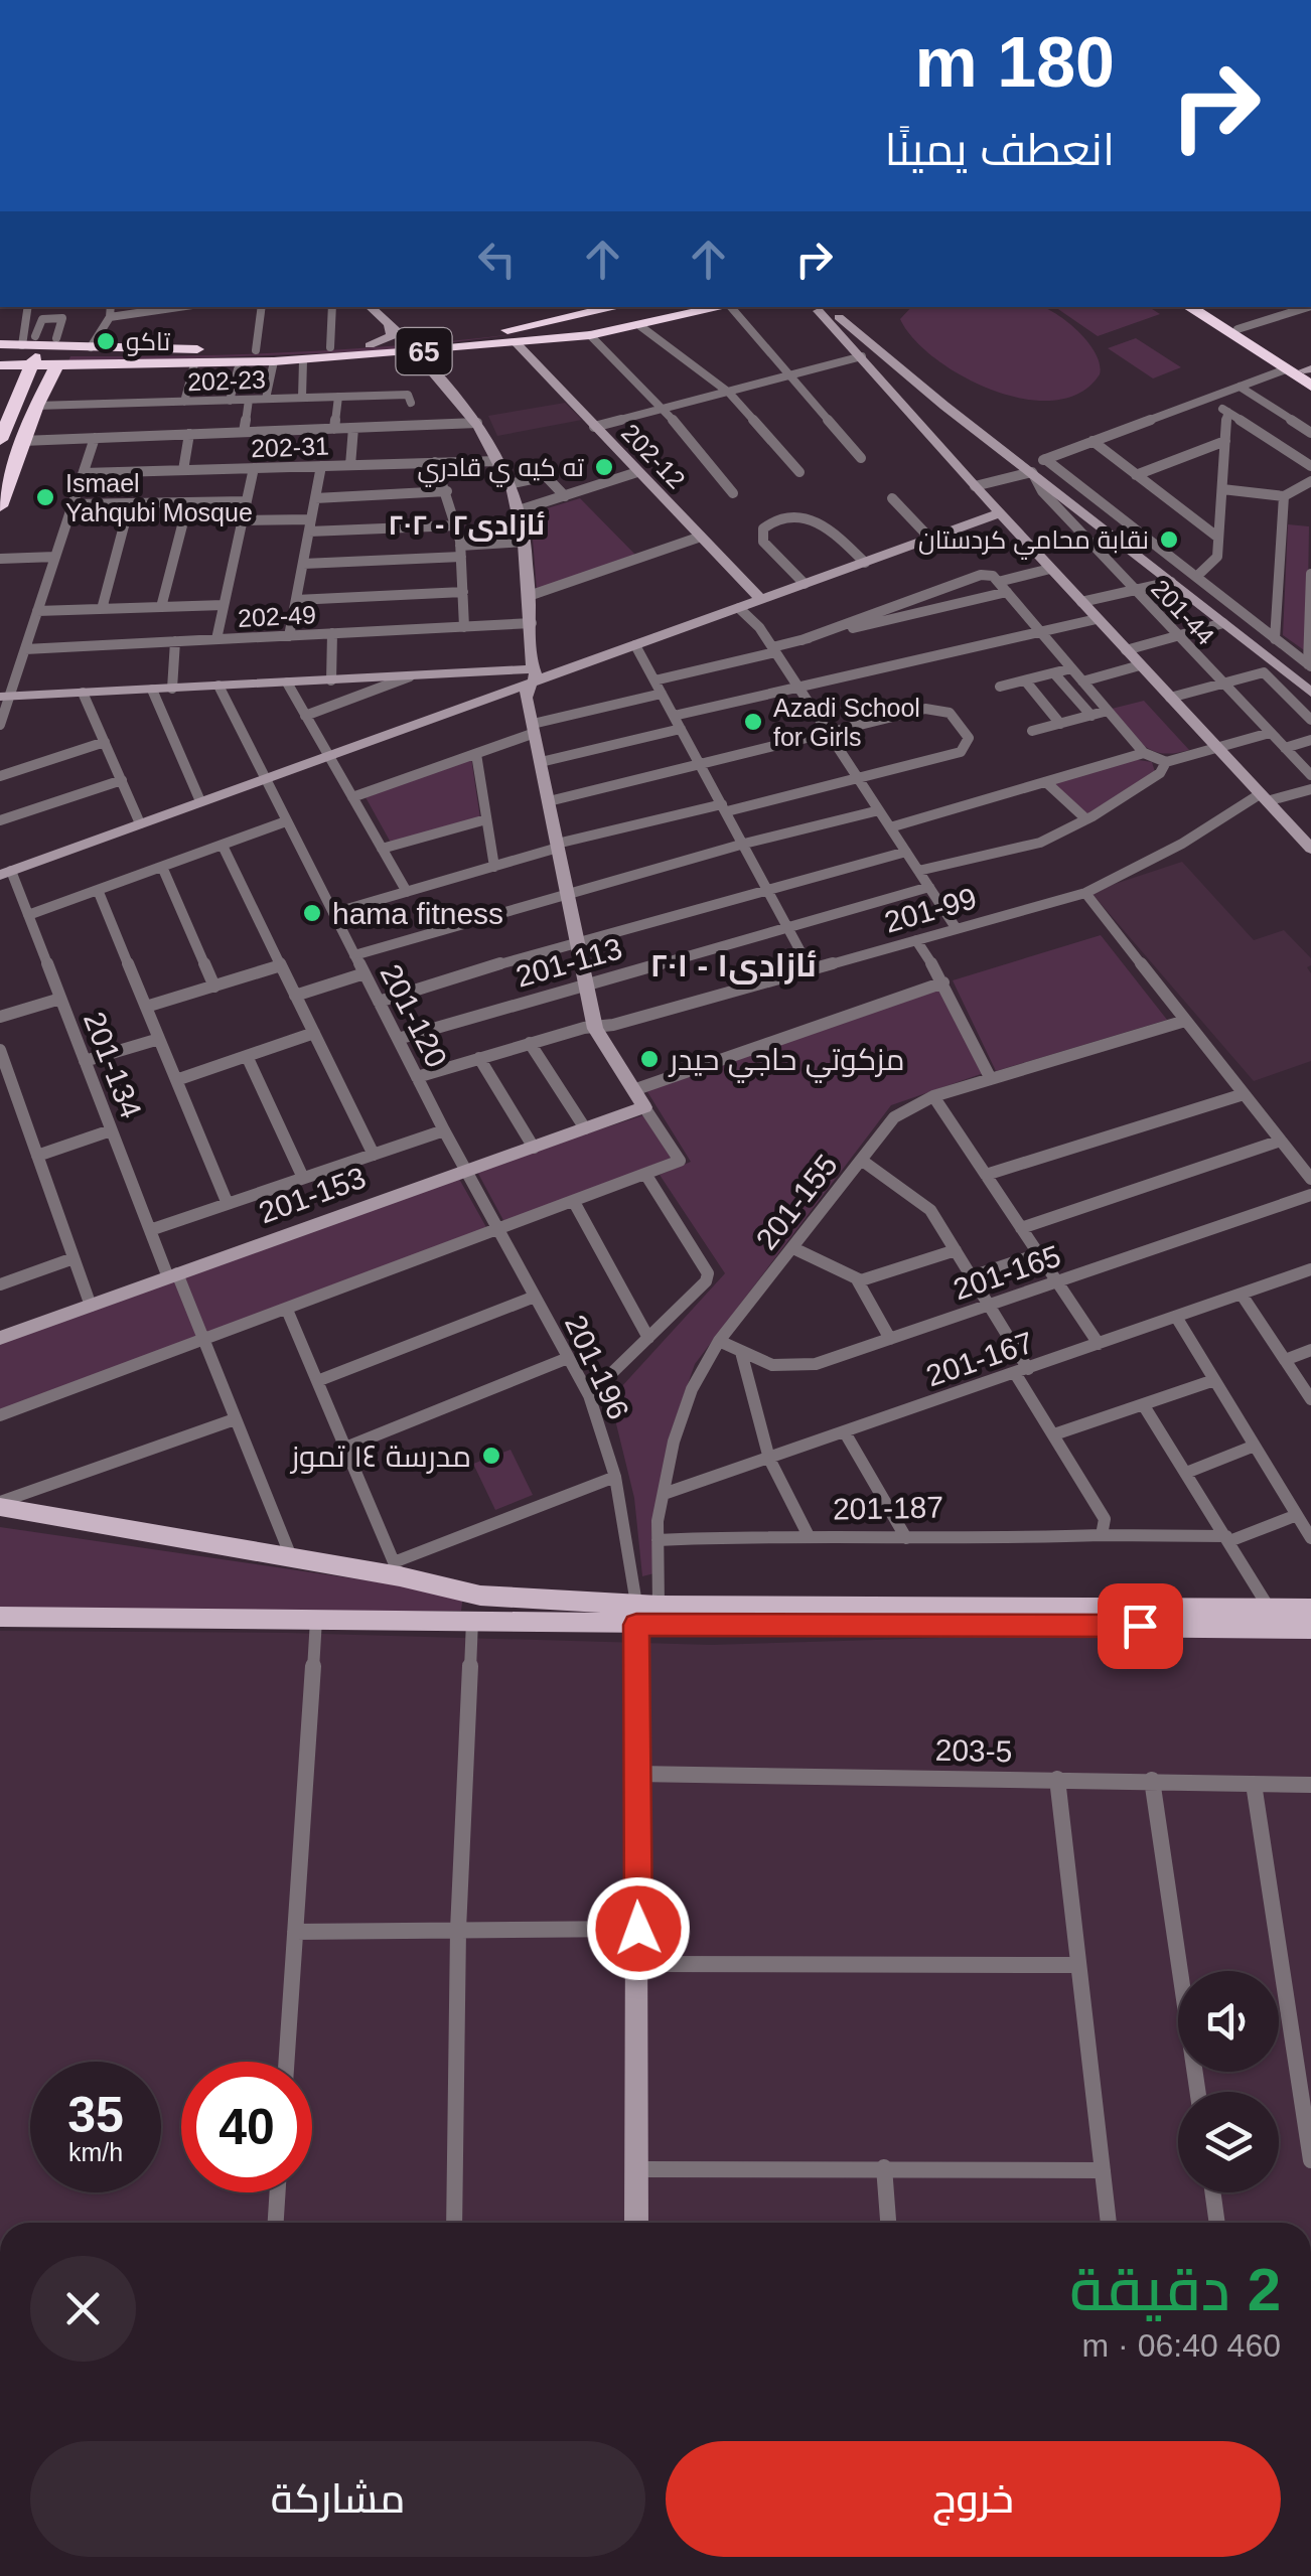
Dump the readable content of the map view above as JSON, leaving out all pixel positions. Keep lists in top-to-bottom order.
{
  "streets": {
    "highway": ["65"],
    "street": [
      "202-23",
      "202-31",
      "202-12",
      "201-44",
      "202-49",
      "201-99",
      "201-113",
      "201-120",
      "201-134",
      "201-153",
      "201-155",
      "201-165",
      "201-167",
      "201-196",
      "201-187",
      "203-5"
    ]
  },
  "crossings": [
    ["65", "202-12"],
    ["201-99", "201-120"],
    ["201-113", "201-120"],
    ["201-120", "201-153"],
    ["201-120", "201-196"],
    ["201-134", "201-153"],
    ["201-153", "201-196"],
    ["201-155", "201-165"],
    ["201-155", "201-167"],
    ["201-155", "201-196"],
    ["201-155", "201-187"]
  ],
  "districts": ["ئازادی٢ - ٢٠٢", "ئازادی١ - ٢٠١"],
  "places": [
    "تاكو",
    "ته كيه ي قادري",
    "Ismael Yahqubi Mosque",
    "نقابة محامي كردستان",
    "Azadi School for Girls",
    "hama fitness",
    "مزكوتي حاجي حيدر",
    "مدرسة ١٤ تموز"
  ],
  "page": {
    "turn": ["180 m", "انعطف يمينًا"],
    "speed": "35 km/h",
    "limit": "40",
    "heading": ["2 دقيقة", "460 m · 06:40"],
    "buttons": ["خروج", "مشاركة"]
  }
}
